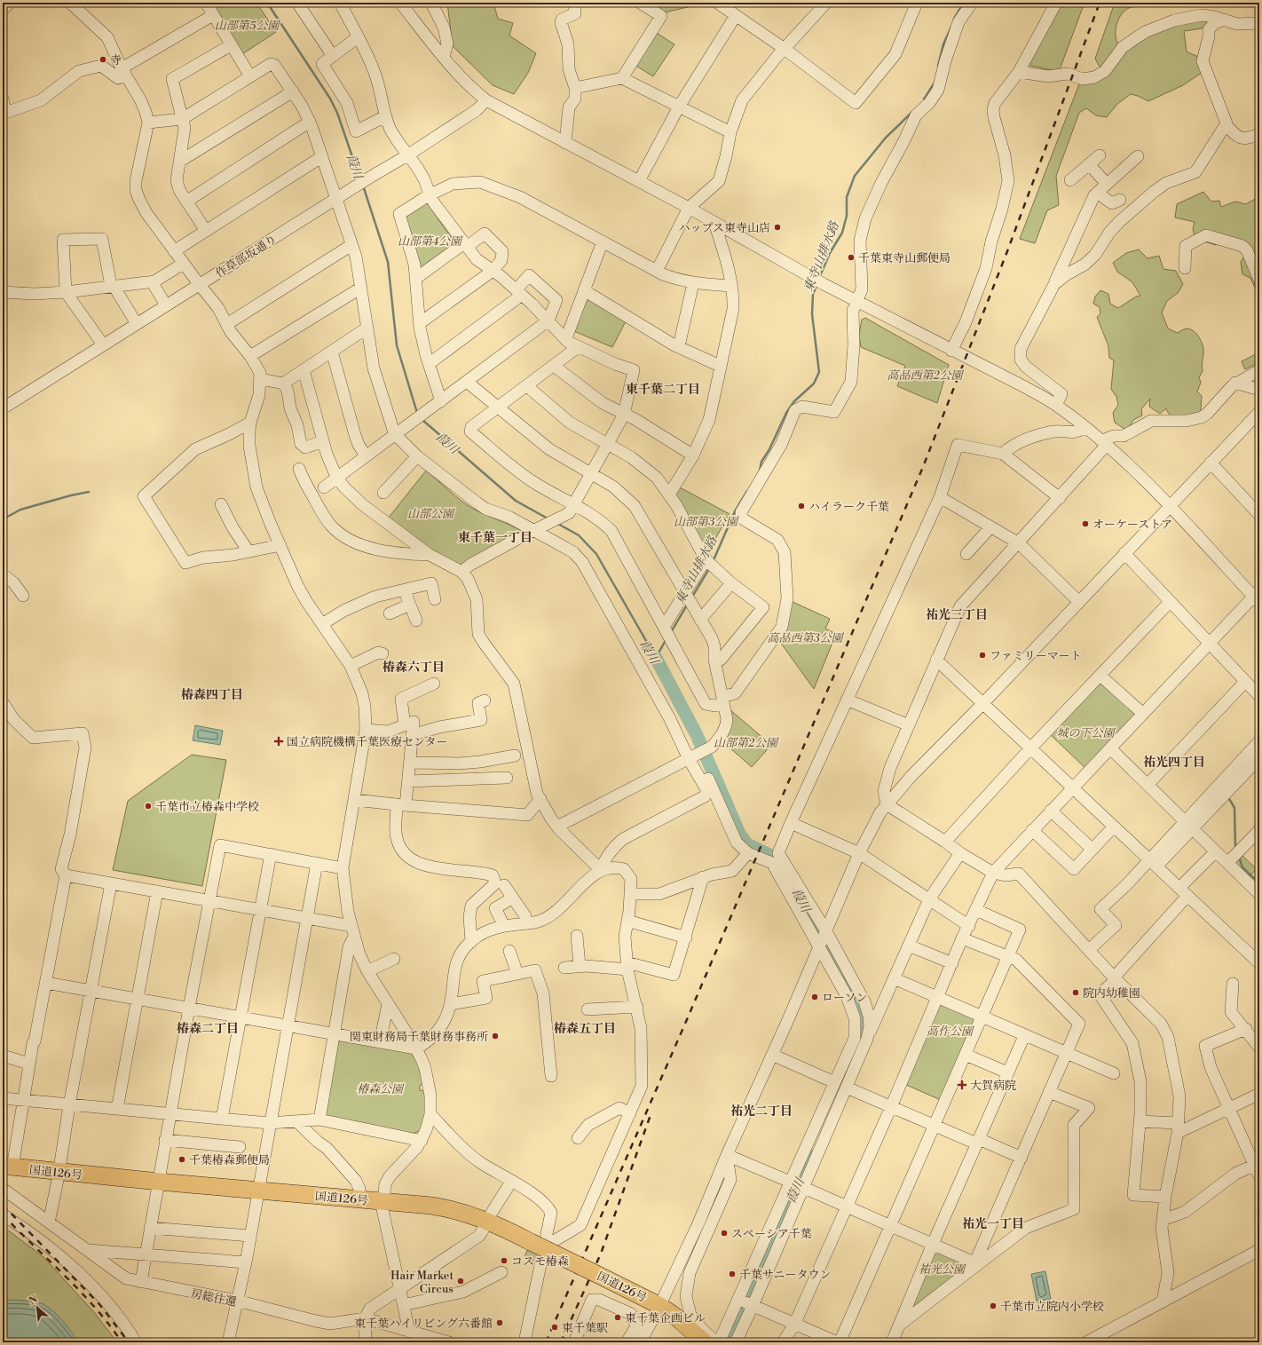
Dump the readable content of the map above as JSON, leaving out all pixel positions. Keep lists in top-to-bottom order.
{
  "streets": {
    "highway": ["国道126号"],
    "street": ["作草部坂通り", "房総往還"]
  },
  "districts": [
    "東千葉二丁目",
    "東千葉一丁目",
    "祐光三丁目",
    "椿森六丁目",
    "椿森四丁目",
    "祐光四丁目",
    "椿森二丁目",
    "椿森五丁目",
    "祐光二丁目",
    "祐光一丁目"
  ],
  "water": ["葭川", "東寺山排水路"],
  "parks": [
    "山部第5公園",
    "山部第4公園",
    "高品西第2公園",
    "山部公園",
    "山部第3公園",
    "高品西第3公園",
    "城の下公園",
    "山部第2公園",
    "高作公園",
    "椿森公園",
    "祐光公園"
  ],
  "places": {
    "other": [
      "寺",
      "ハップス東寺山店",
      "千葉東寺山郵便局",
      "ハイラーク千葉",
      "オーケーストア",
      "ファミリーマート",
      "千葉市立椿森中学校",
      "院内幼稚園",
      "ローソン",
      "関東財務局千葉財務事務所",
      "千葉椿森郵便局",
      "スペーシア千葉",
      "コスモ椿森",
      "千葉サニータウン",
      "Hair Market Circus",
      "千葉市立院内小学校",
      "東千葉企画ビル",
      "東千葉ハイリビング六番館",
      "東千葉駅"
    ],
    "health": ["国立病院機構千葉医療センター", "大賀病院"]
  },
  "north": "top left"
}
